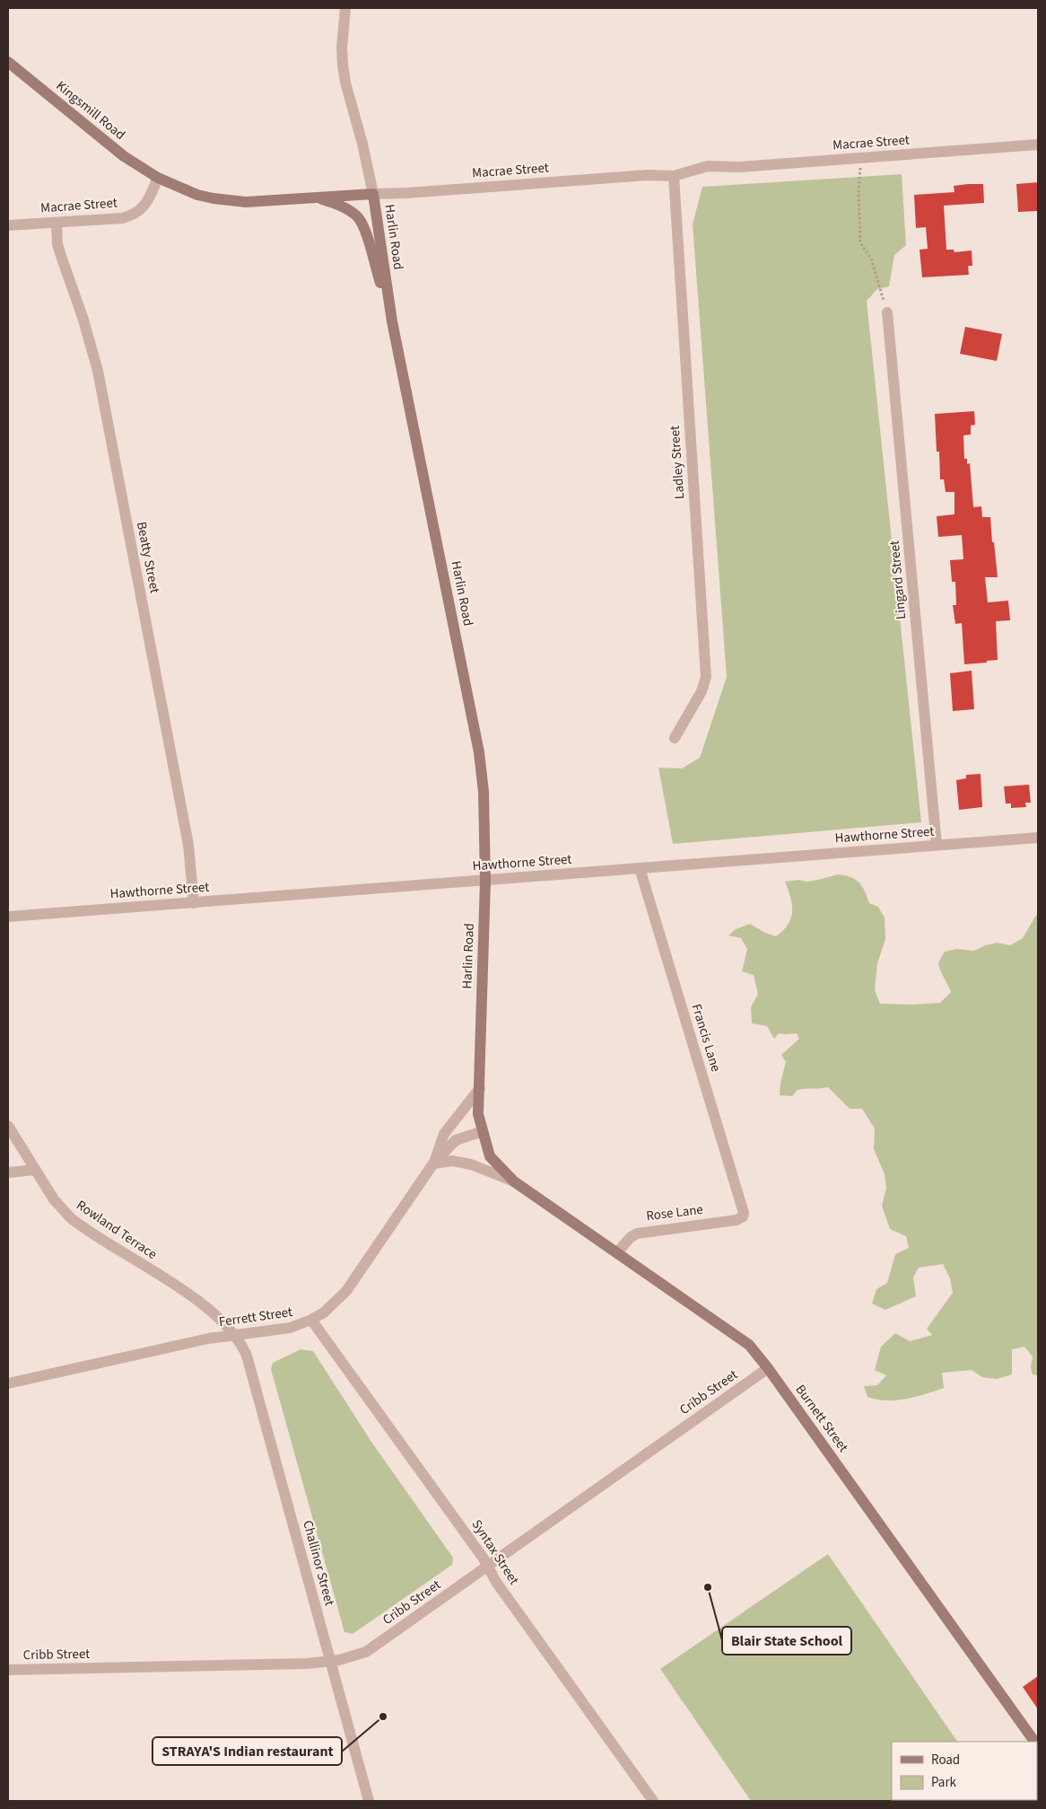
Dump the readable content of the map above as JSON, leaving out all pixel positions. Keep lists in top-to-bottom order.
{
  "streets": {
    "main road": [
      "Kingsmill Road",
      "Macrae Street",
      "Harlin Road",
      "Burnett Street"
    ],
    "street": [
      "Ladley Street",
      "Beatty Street",
      "Lingard Street",
      "Hawthorne Street",
      "Francis Lane",
      "Rose Lane",
      "Rowland Terrace",
      "Ferrett Street",
      "Cribb Street",
      "Syntax Street",
      "Challinor Street"
    ]
  },
  "crossings": [
    ["Kingsmill Road", "Macrae Street"],
    ["Macrae Street", "Harlin Road"],
    ["Macrae Street", "Ladley Street"],
    ["Macrae Street", "Beatty Street"],
    ["Harlin Road", "Hawthorne Street"],
    ["Harlin Road", "Ferrett Street"],
    ["Harlin Road", "Burnett Street"],
    ["Beatty Street", "Hawthorne Street"],
    ["Lingard Street", "Hawthorne Street"],
    ["Hawthorne Street", "Francis Lane"],
    ["Francis Lane", "Rose Lane"],
    ["Rose Lane", "Burnett Street"],
    ["Rowland Terrace", "Ferrett Street"],
    ["Rowland Terrace", "Challinor Street"],
    ["Ferrett Street", "Syntax Street"],
    ["Ferrett Street", "Challinor Street"],
    ["Cribb Street", "Burnett Street"],
    ["Cribb Street", "Syntax Street"],
    ["Cribb Street", "Challinor Street"]
  ],
  "places": ["Blair State School", "STRAYA'S Indian restaurant"],
  "legend": ["Road", "Park"]
}
